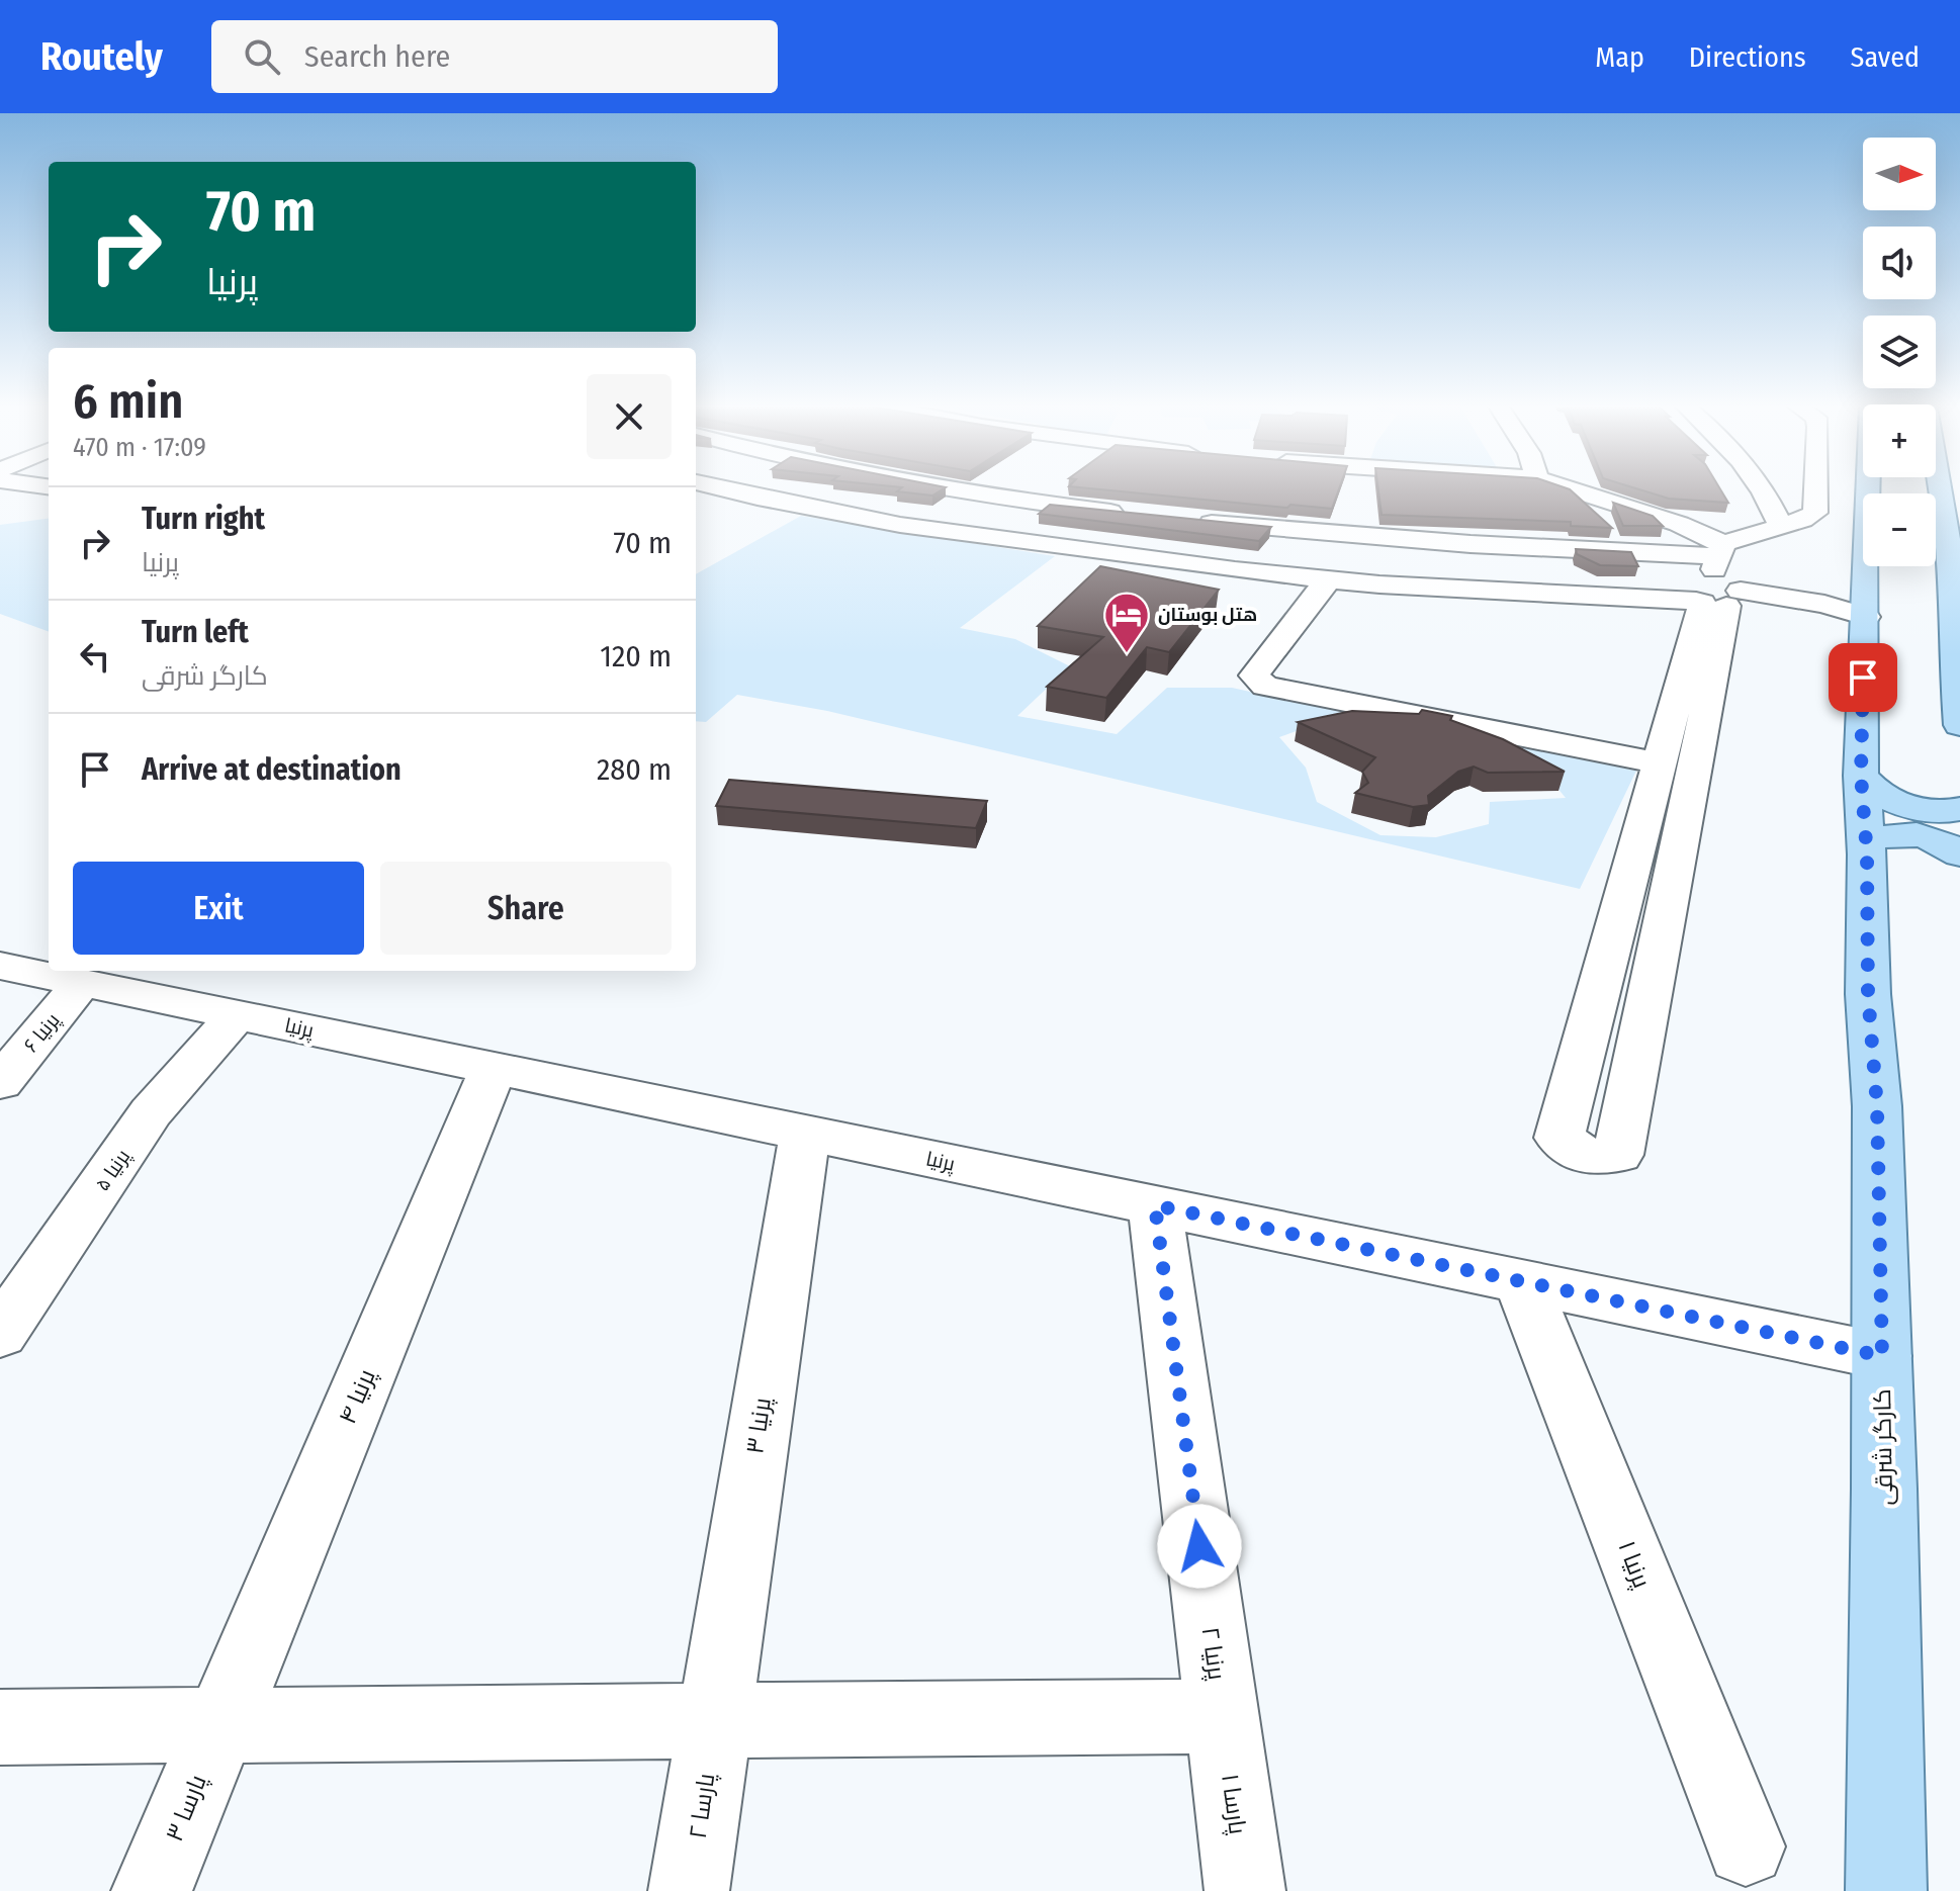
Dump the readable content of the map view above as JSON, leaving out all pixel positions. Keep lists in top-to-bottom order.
{
  "streets": {
    "main road": ["کارگر شرقی"],
    "street": [
      "پرنیا",
      "پرنیا ۶",
      "پرنیا ۵",
      "پرنیا ۴",
      "پرنیا ۳",
      "پرنیا ۱",
      "پرنیا ۲",
      "پارسا ۱",
      "پارسا ۲",
      "پارسا ۳"
    ]
  },
  "crossings": [
    ["پرنیا", "پرنیا ۶"],
    ["پرنیا", "پرنیا ۵"],
    ["پرنیا", "پرنیا ۴"],
    ["پرنیا", "پرنیا ۳"],
    ["پرنیا", "کارگر شرقی"],
    ["پرنیا", "پرنیا ۱"],
    ["پرنیا", "پرنیا ۲"],
    ["پرنیا ۴", "پارسا ۳"],
    ["پرنیا ۳", "پارسا ۲"],
    ["پرنیا ۲", "پارسا ۱"]
  ],
  "places": {
    "hotel": ["هتل بوستان"]
  },
  "north": "right",
  "page": {
    "header": "Routely",
    "search": "Search here",
    "nav": ["Map", "Directions", "Saved"],
    "map_buttons": ["+", "−"],
    "turn": ["70 m", "پرنیا"],
    "heading": ["6 min", "470 m · 17:09"],
    "list": [
      {
        "name": "Turn right",
        "note": "پرنیا",
        "value": "70 m"
      },
      {
        "name": "Turn left",
        "note": "کارگر شرقی",
        "value": "120 m"
      },
      {
        "name": "Arrive at destination",
        "value": "280 m"
      }
    ],
    "buttons": ["Exit", "Share"]
  }
}
